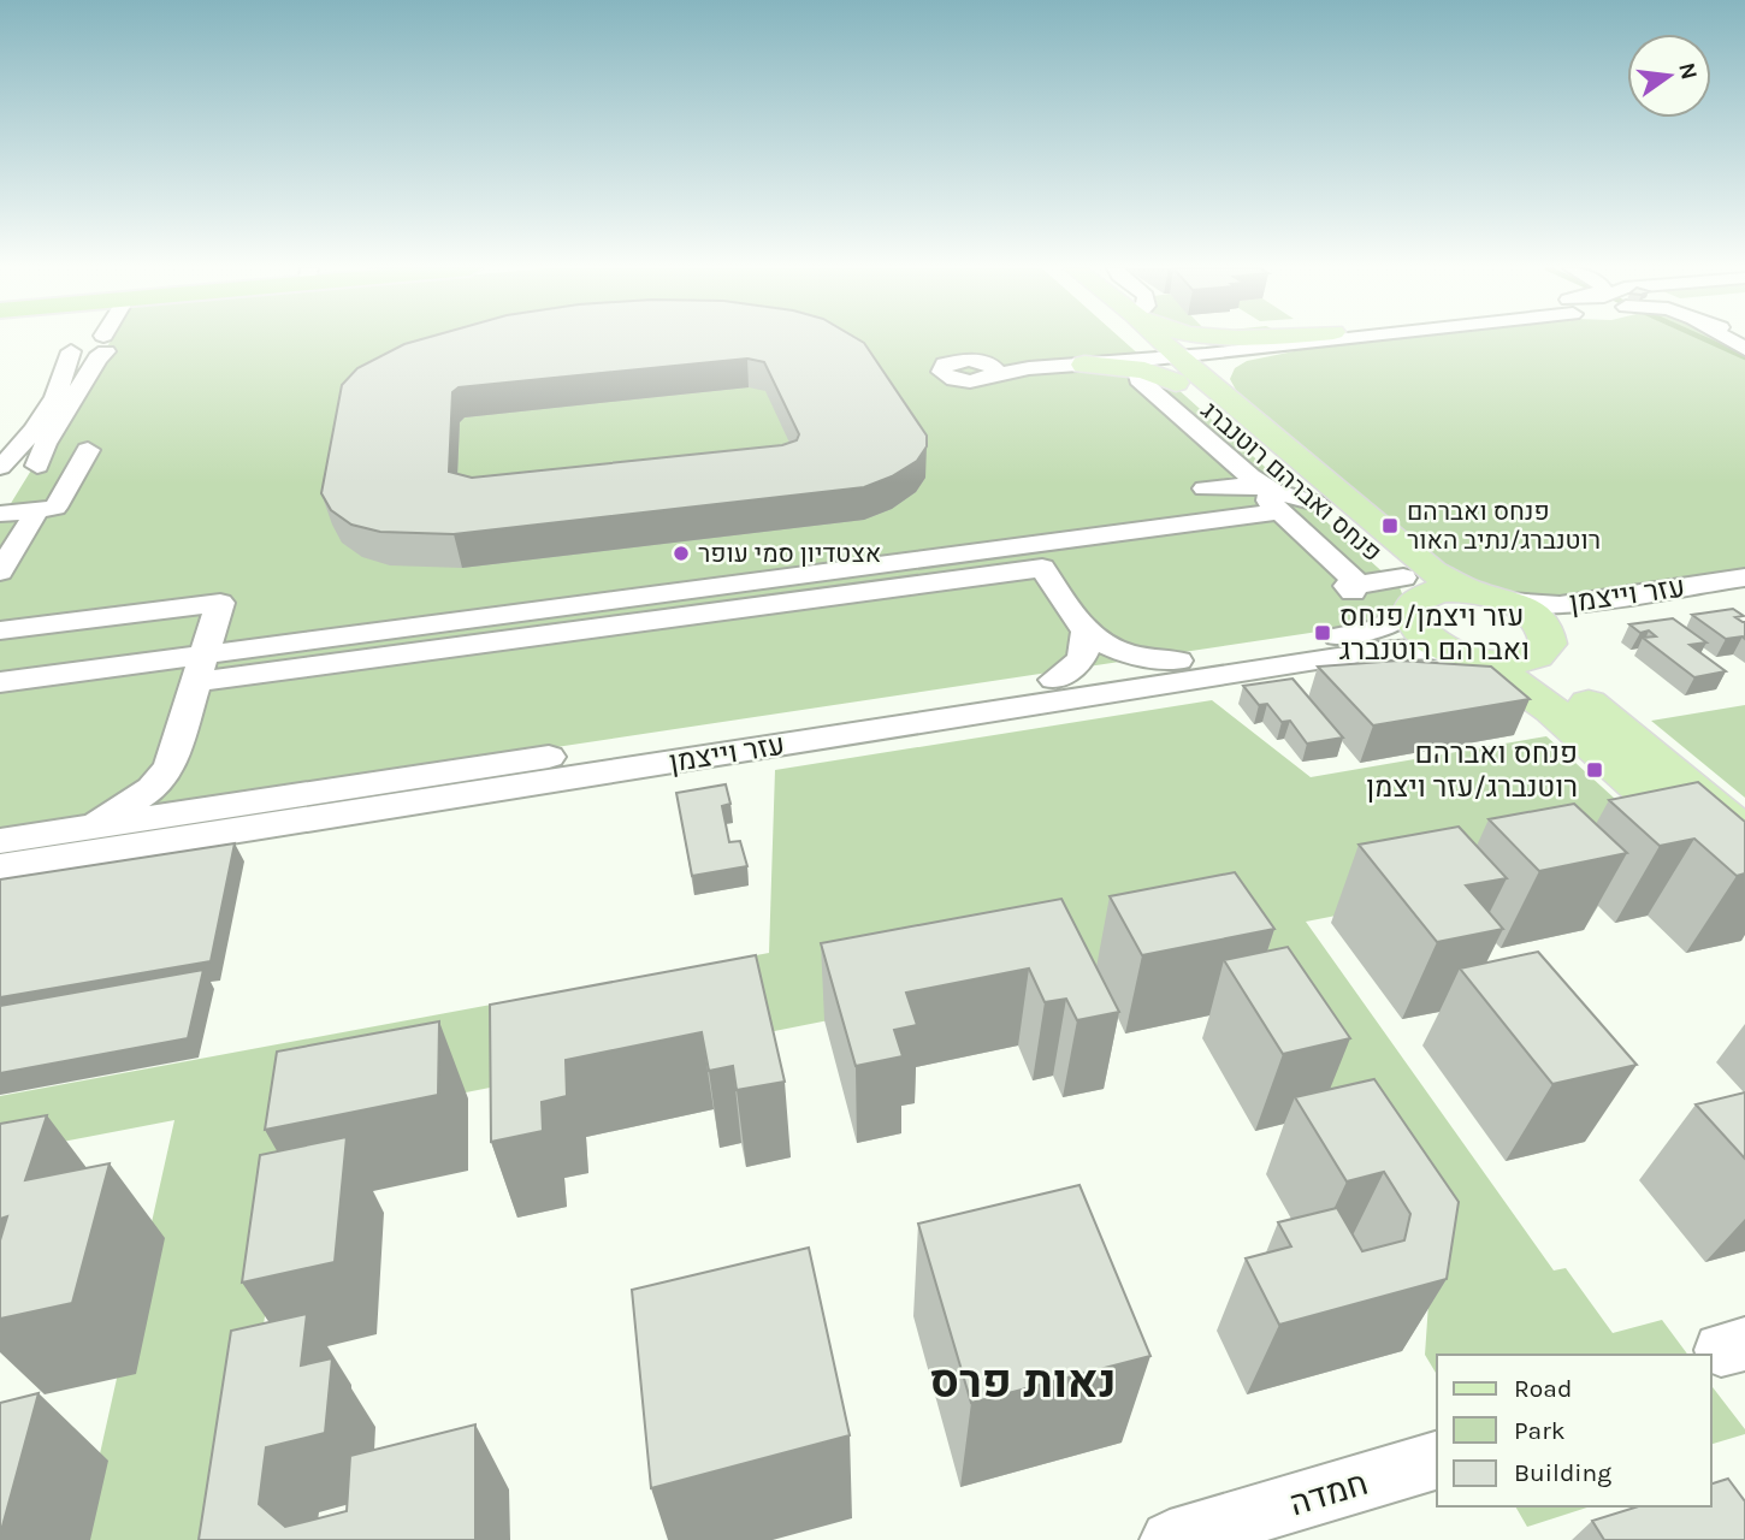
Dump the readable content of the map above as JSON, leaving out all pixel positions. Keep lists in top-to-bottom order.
{
  "streets": {
    "main road": ["פנחס ואברהם רוטנברג"],
    "street": ["עזר וייצמן", "חמדה"]
  },
  "crossings": [
    ["פנחס ואברהם רוטנברג", "עזר וייצמן"]
  ],
  "districts": ["נאות פרס"],
  "places": {
    "transit": ["פנחס ואברהם רוטנברג/נתיב האור", "עזר ויצמן/פנחס ואברהם רוטנברג", "פנחס ואברהם רוטנברג/עזר ויצמן"],
    "other": ["אצטדיון סמי עופר"]
  },
  "legend": ["Road", "Park", "Building"],
  "north": "right"
}
